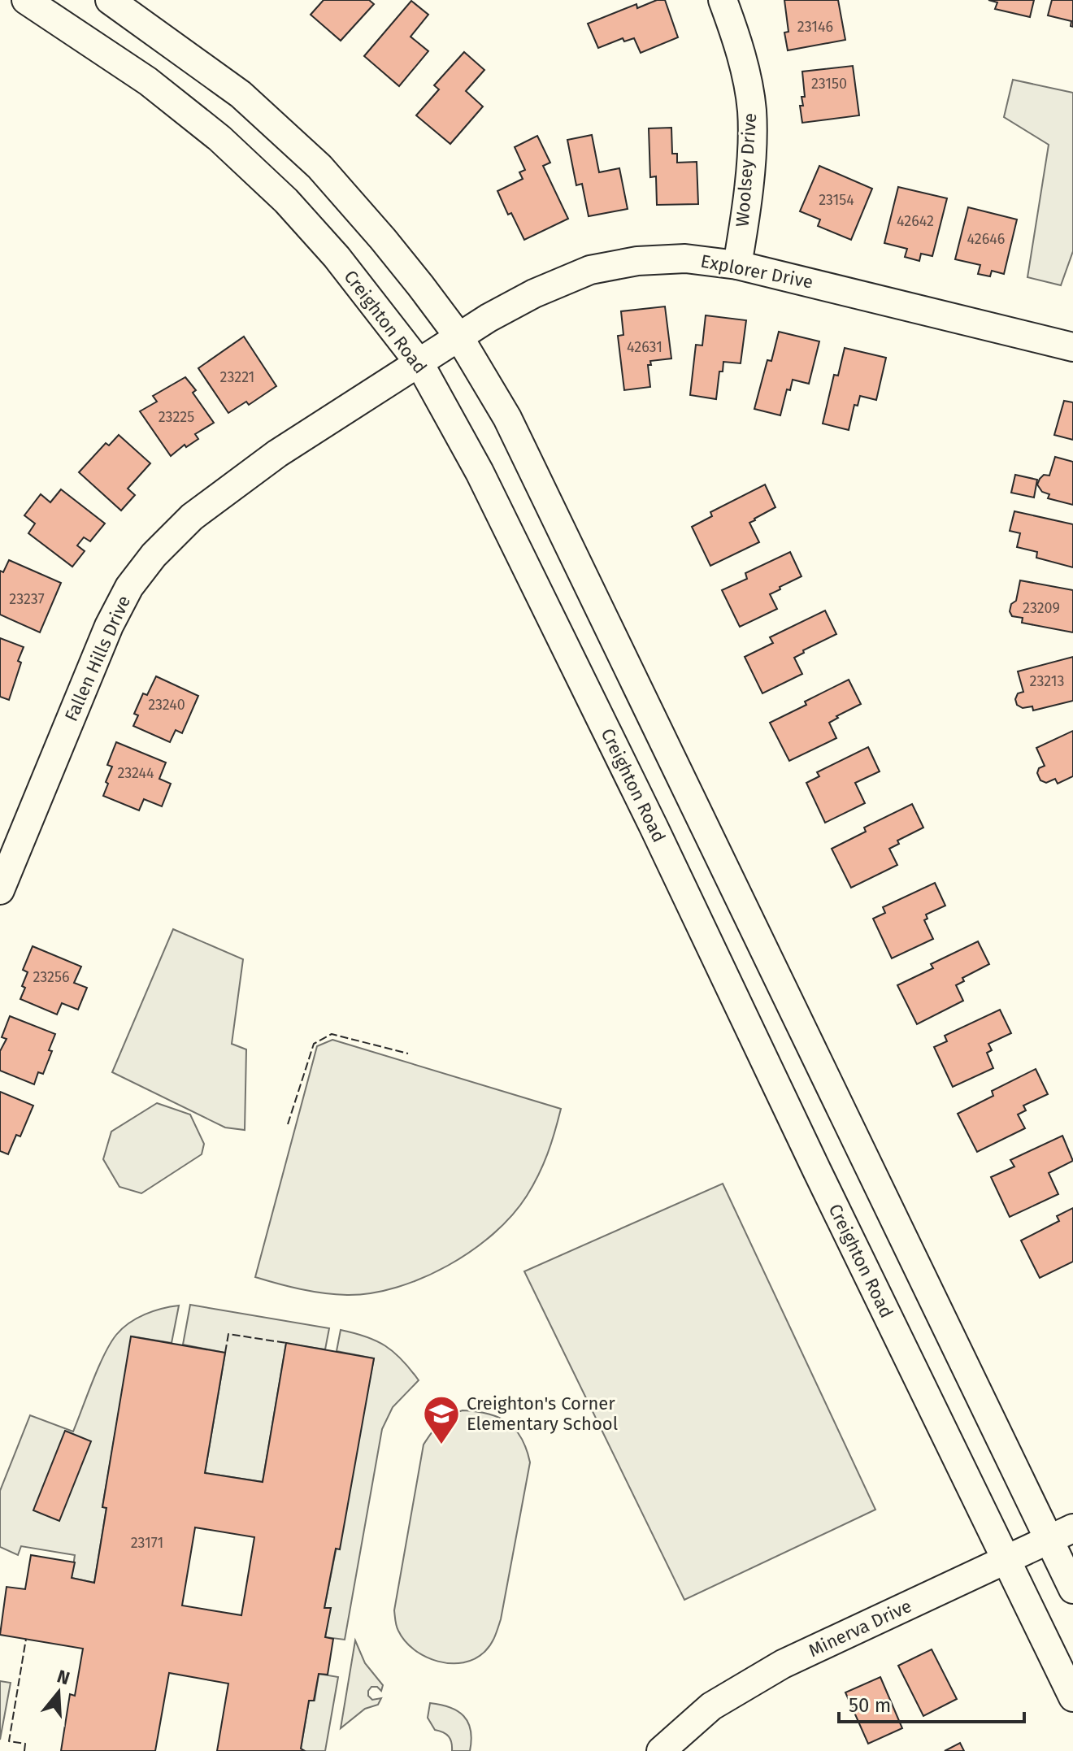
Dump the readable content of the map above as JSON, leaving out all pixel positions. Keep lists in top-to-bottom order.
{
  "streets": {
    "street": [
      "Woolsey Drive",
      "Explorer Drive",
      "Creighton Road",
      "Fallen Hills Drive",
      "Minerva Drive"
    ]
  },
  "crossings": [
    ["Woolsey Drive", "Explorer Drive"],
    ["Explorer Drive", "Creighton Road"],
    ["Explorer Drive", "Fallen Hills Drive"],
    ["Creighton Road", "Fallen Hills Drive"],
    ["Creighton Road", "Minerva Drive"]
  ],
  "places": {
    "school or university": ["Creighton's Corner Elementary School"]
  },
  "house_numbers": [
    "23146",
    "23150",
    "23154",
    "42642",
    "42646",
    "42631",
    "23221",
    "23225",
    "23237",
    "23209",
    "23213",
    "23240",
    "23244",
    "23256",
    "23171"
  ],
  "scale_bar": "50 m",
  "north": "top"
}
